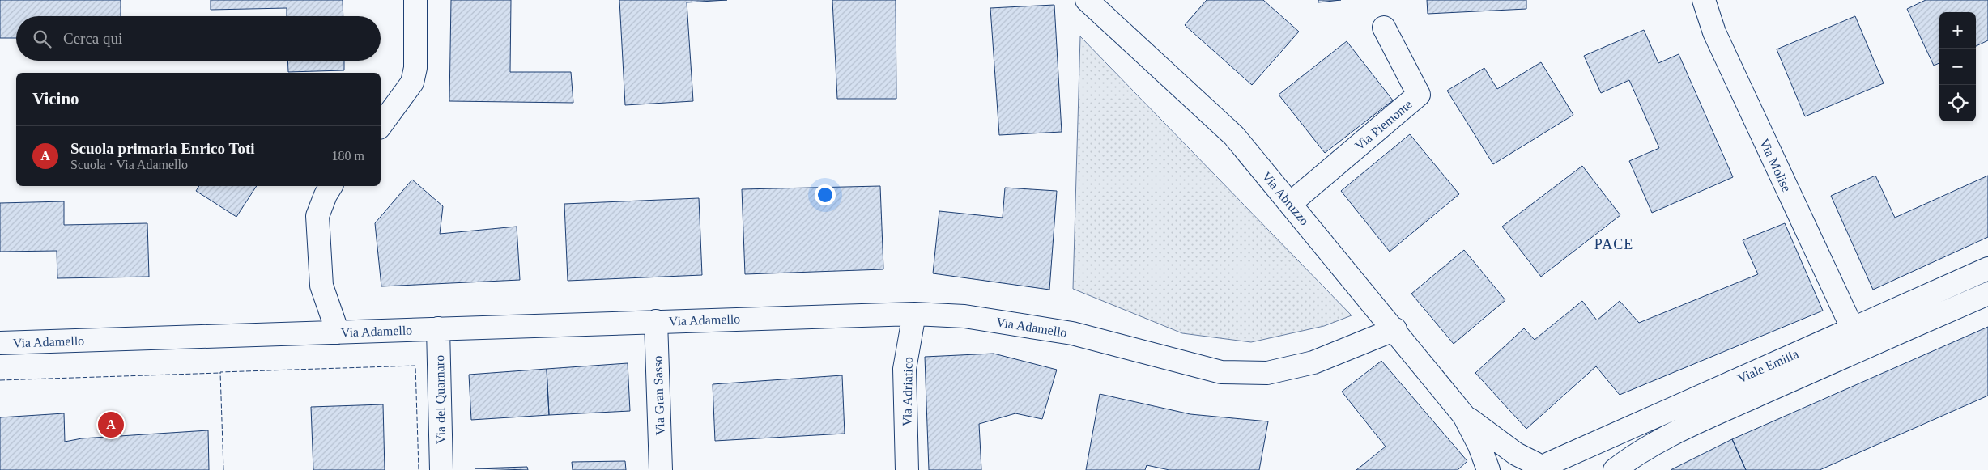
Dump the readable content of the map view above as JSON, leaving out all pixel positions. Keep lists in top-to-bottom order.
{
  "streets": {
    "street": [
      "Via Piemonte",
      "Via Molise",
      "Via Abruzzo",
      "Via Adamello",
      "Viale Emilia",
      "Via Adriatico",
      "Via Gran Sasso",
      "Via del Quarnaro"
    ]
  },
  "crossings": [
    ["Via Piemonte", "Via Abruzzo"],
    ["Via Molise", "Viale Emilia"],
    ["Via Abruzzo", "Via Adamello"],
    ["Via Abruzzo", "Viale Emilia"],
    ["Via Adamello", "Via Adriatico"],
    ["Via Adamello", "Via Gran Sasso"],
    ["Via Adamello", "Via del Quarnaro"]
  ],
  "districts": ["PACE"],
  "page": {
    "map_buttons": ["+", "−"],
    "search": "Cerca qui",
    "heading": "Vicino",
    "list": [
      {
        "mark": "A",
        "name": "Scuola primaria Enrico Toti",
        "note": "Scuola · Via Adamello",
        "value": "180 m"
      }
    ],
    "pins": "A"
  }
}
